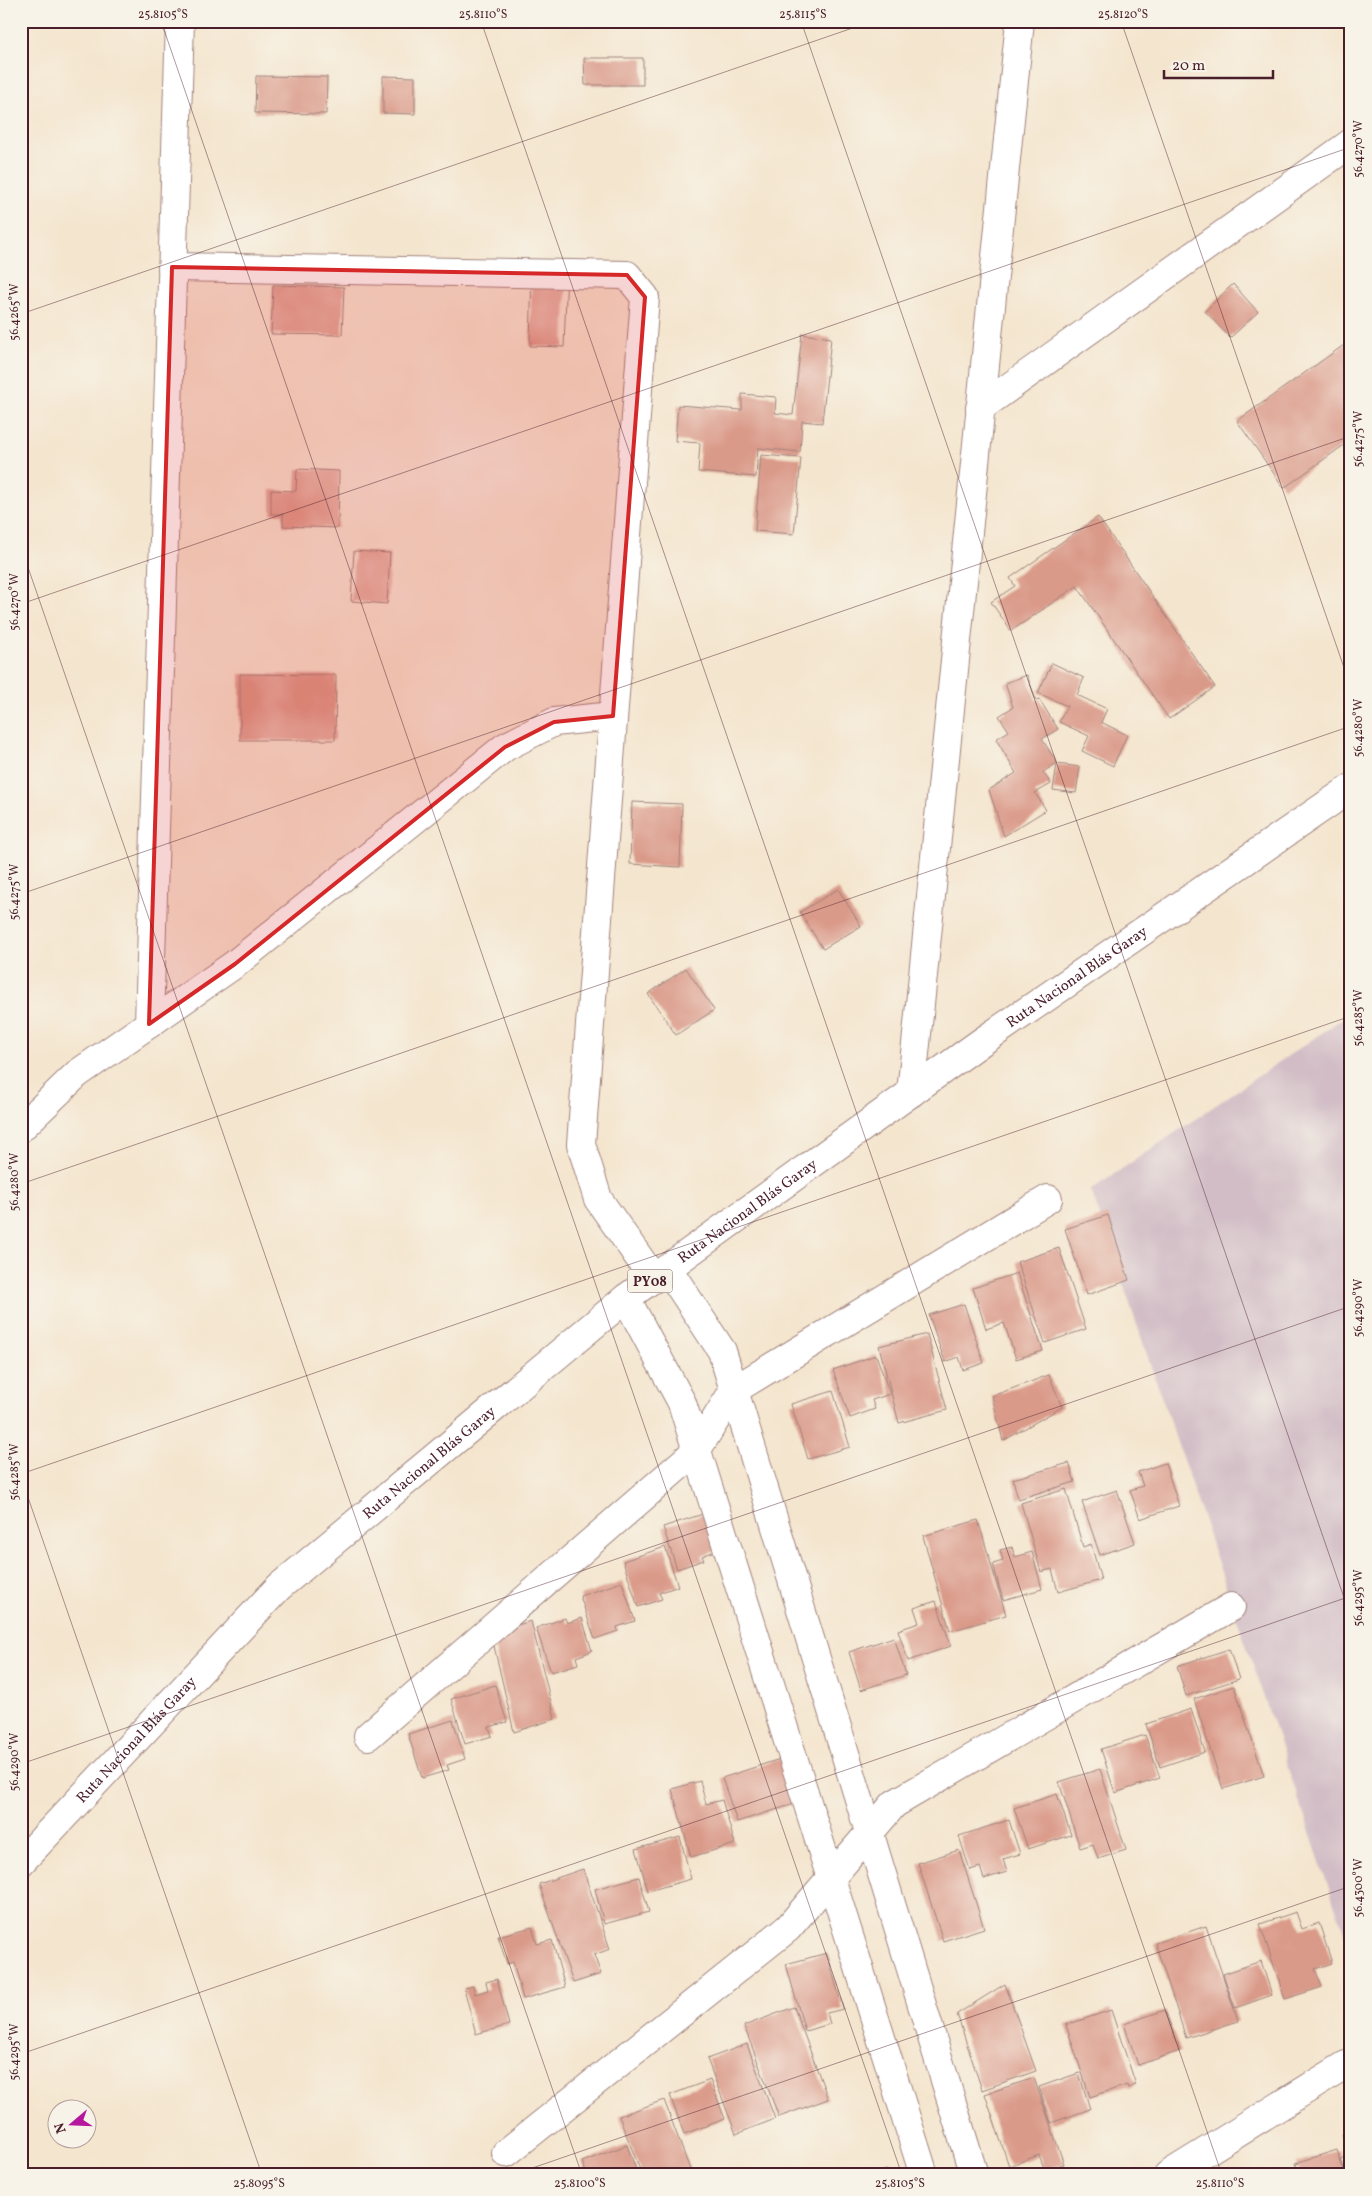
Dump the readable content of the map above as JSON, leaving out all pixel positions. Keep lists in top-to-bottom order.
{
  "streets": {
    "main road": ["Ruta Nacional Blás Garay", "PY08"]
  },
  "scale_bar": "20 m",
  "north": "left",
  "coordinates": [
    "25.8105°S",
    "25.8110°S",
    "25.8115°S",
    "25.8120°S",
    "56.4270°W",
    "56.4265°W",
    "56.4275°W",
    "56.4280°W",
    "56.4285°W",
    "56.4290°W",
    "56.4295°W",
    "56.4300°W",
    "25.8095°S",
    "25.8100°S"
  ]
}
